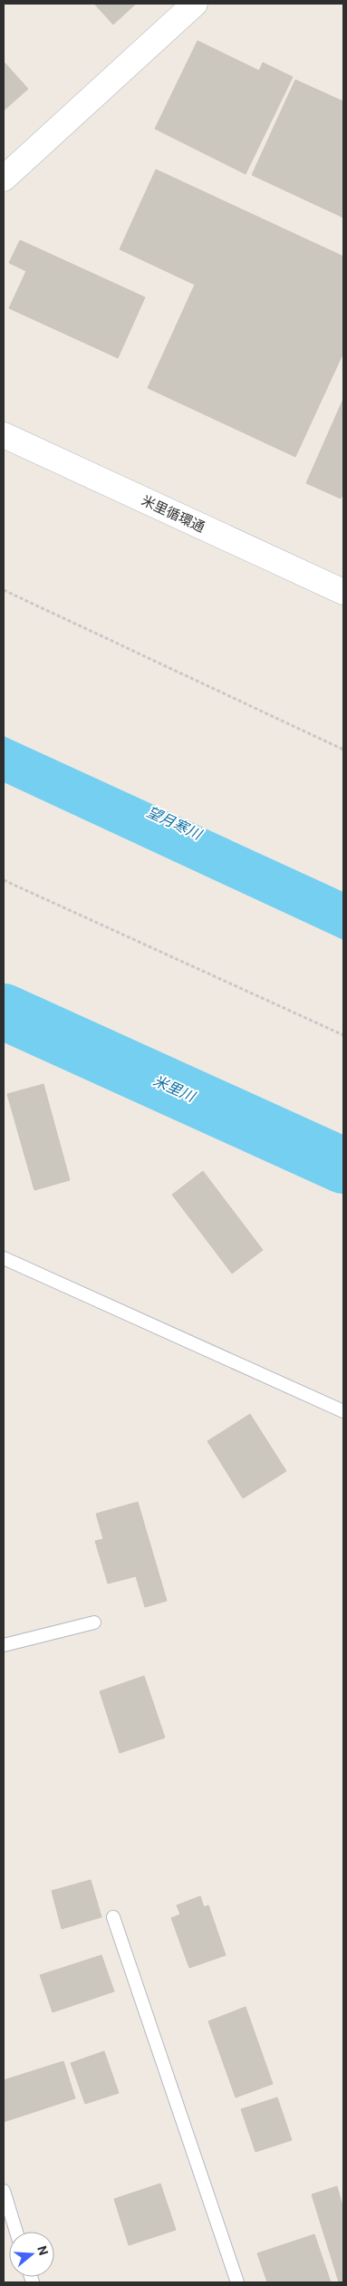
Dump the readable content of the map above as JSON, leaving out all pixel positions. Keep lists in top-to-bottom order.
{
  "streets": {
    "street": ["米里循環通"]
  },
  "water": ["望月寒川", "米里川"],
  "north": "right"
}
